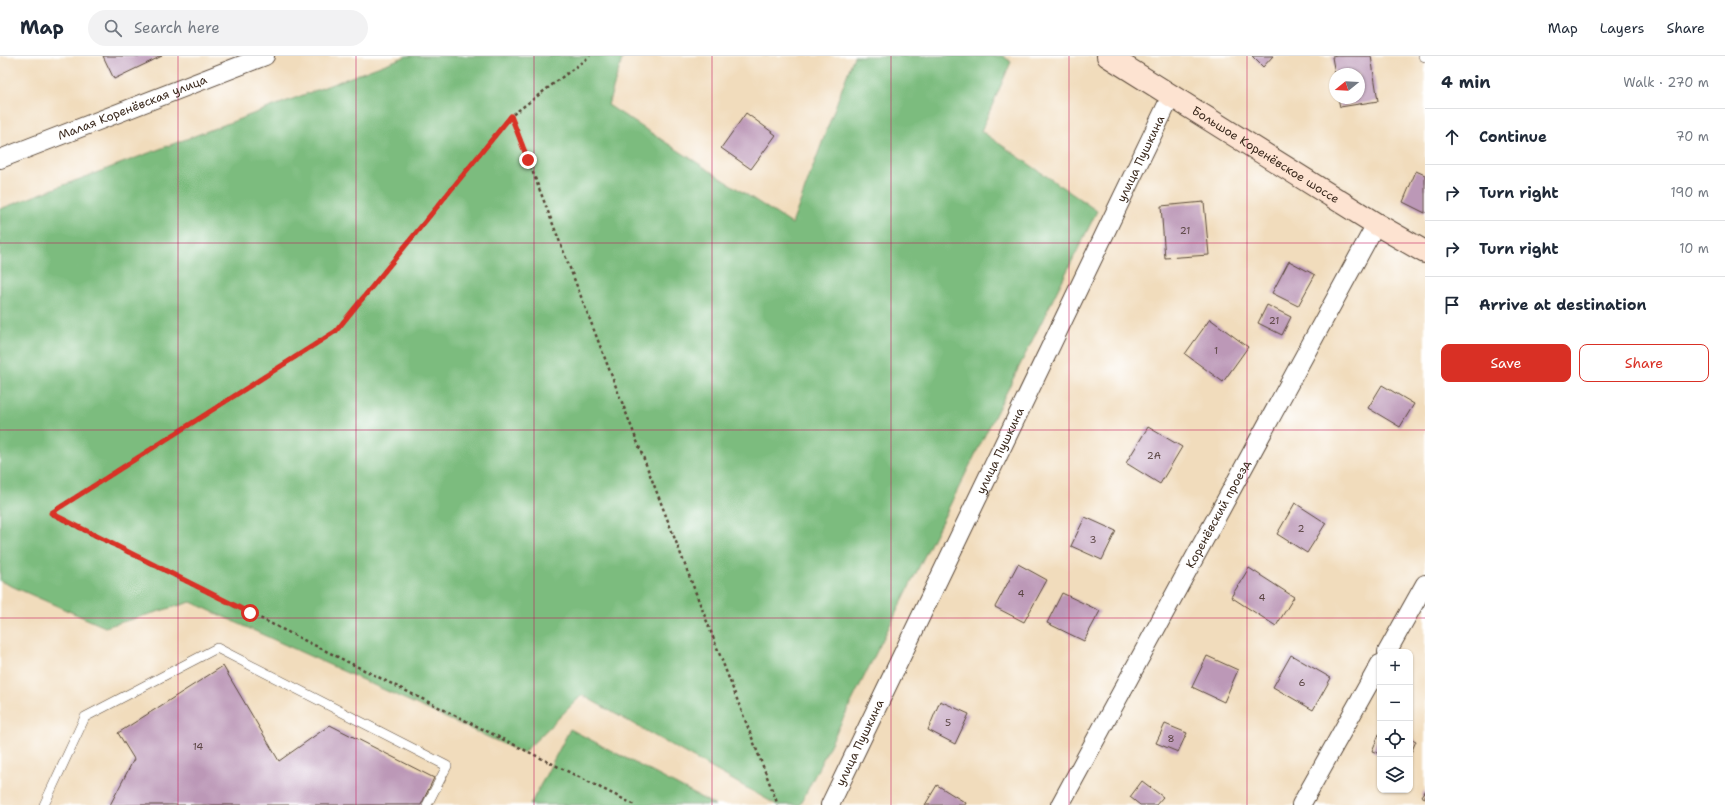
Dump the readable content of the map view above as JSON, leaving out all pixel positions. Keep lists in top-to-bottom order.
{
  "streets": {
    "main road": ["Большое Коренёвское шоссе"],
    "street": ["Малая Коренёвская улица", "улица Пушкина", "Коренёвский проезд"]
  },
  "crossings": [
    ["Большое Коренёвское шоссе", "улица Пушкина"],
    ["Большое Коренёвское шоссе", "Коренёвский проезд"]
  ],
  "house_numbers": [
    "21",
    "21",
    "1",
    "2А",
    "2",
    "3",
    "4",
    "4",
    "6",
    "5",
    "8",
    "14"
  ],
  "north": "left",
  "page": {
    "header": "Map",
    "search": "Search here",
    "nav": ["Map", "Layers", "Share"],
    "heading": ["4 min", "Walk · 270 m"],
    "list": [
      ["Continue", "70 m"],
      ["Turn right", "190 m"],
      ["Turn right", "10 m"],
      "Arrive at destination"
    ],
    "buttons": ["Save", "Share"],
    "map_buttons": ["+", "−"]
  }
}
